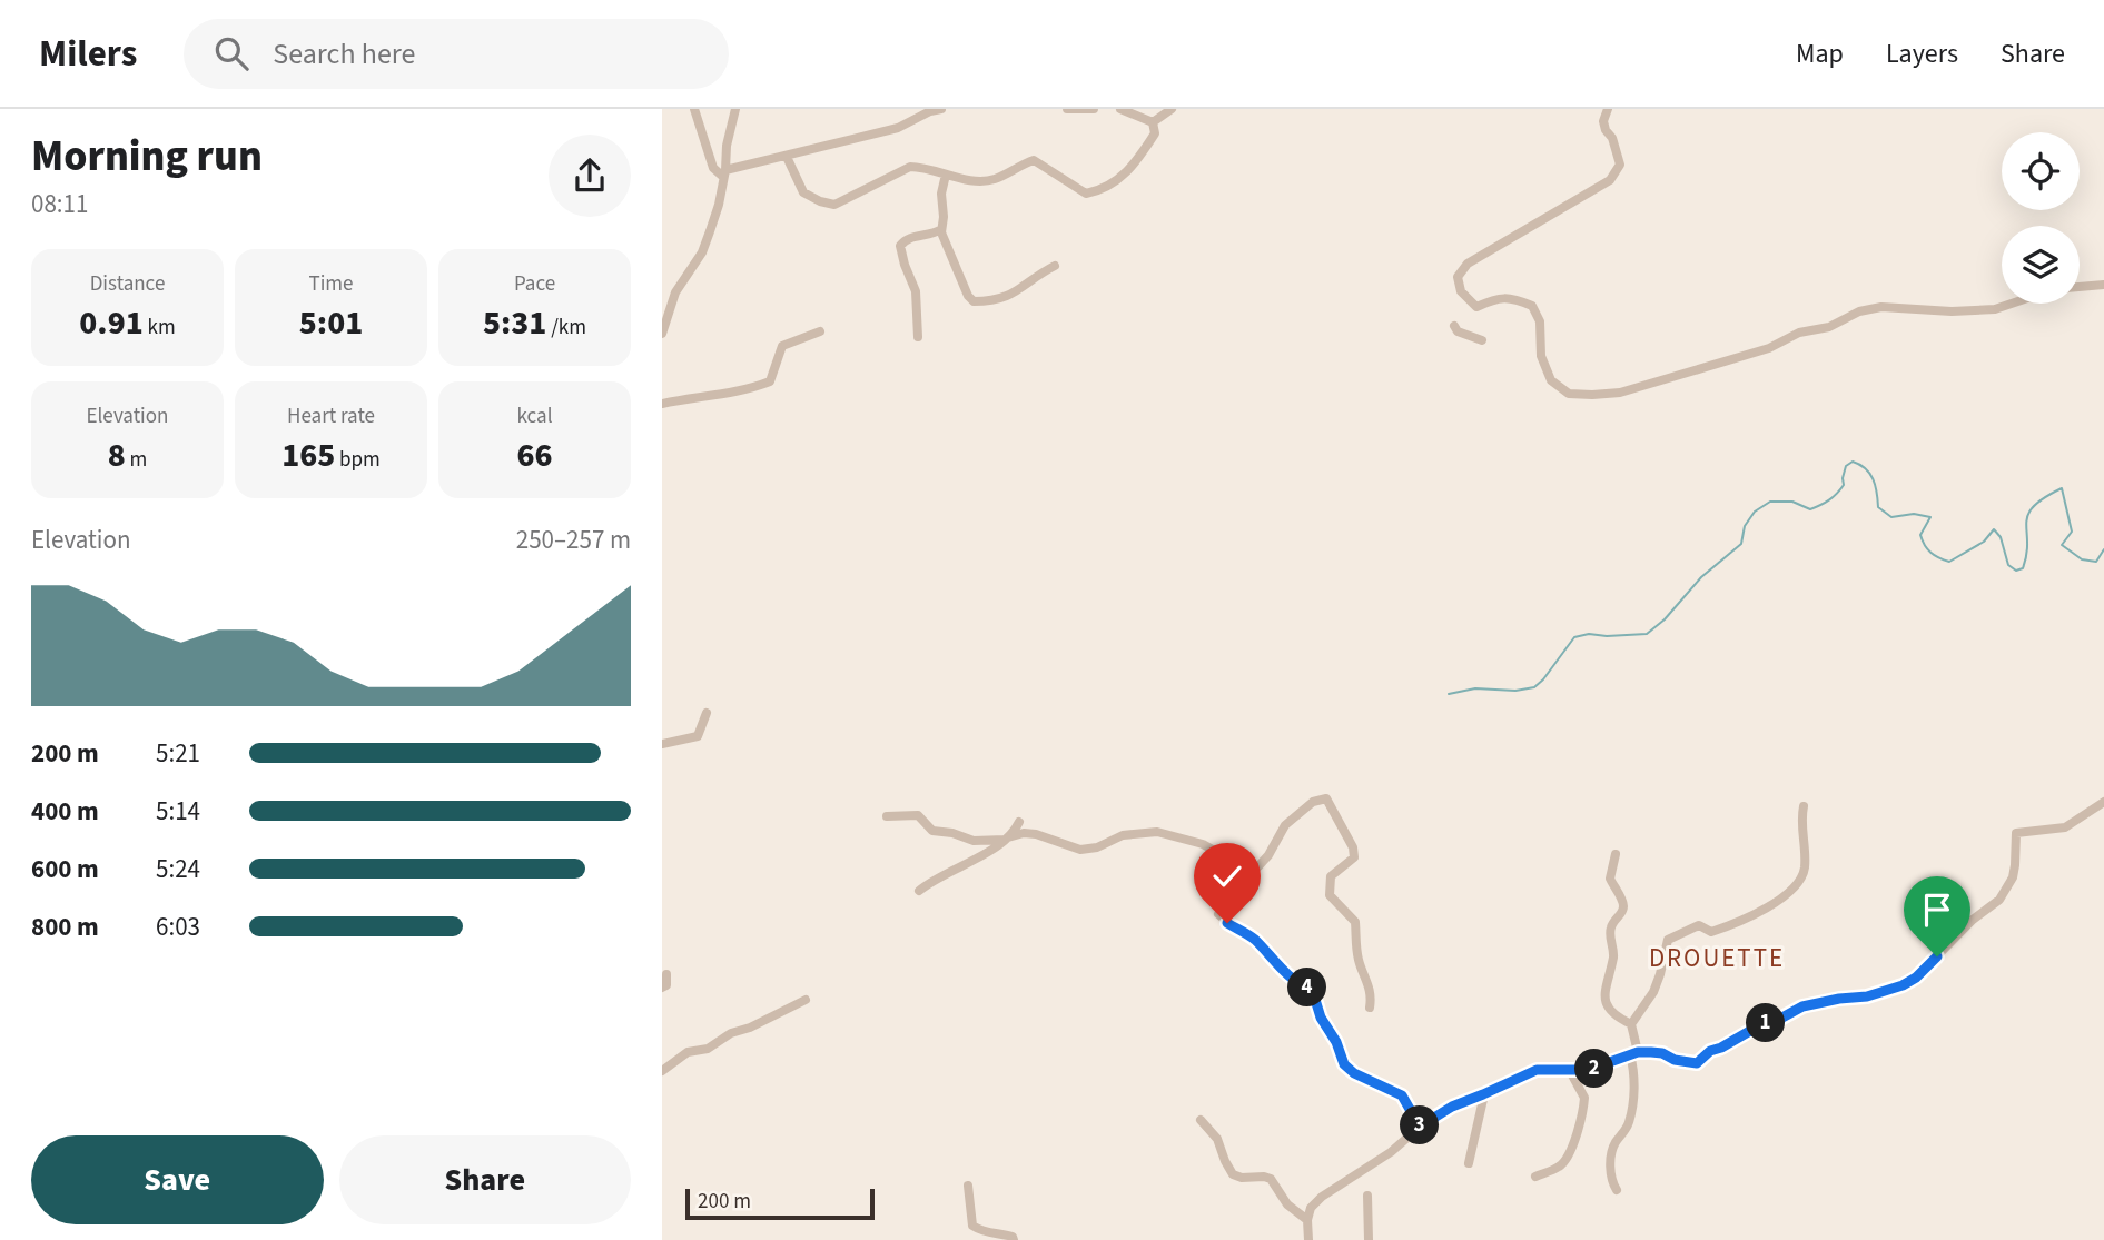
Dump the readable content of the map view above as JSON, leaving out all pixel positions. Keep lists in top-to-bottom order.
{
  "districts": ["DROUETTE"],
  "scale_bar": "200 m",
  "page": {
    "header": "Milers",
    "search": "Search here",
    "nav": ["Map", "Layers", "Share"],
    "heading": ["Morning run", "08:11"],
    "stats": [
      ["Distance", "0.91 km"],
      ["Time", "5:01"],
      ["Pace", "5:31 /km"],
      ["Elevation", "8 m"],
      ["Heart rate", "165 bpm"],
      ["kcal", "66"]
    ],
    "chart": ["Elevation", "250–257 m"],
    "list": [
      {
        "name": "200 m",
        "note": "5:21"
      },
      {
        "name": "400 m",
        "note": "5:14"
      },
      {
        "name": "600 m",
        "note": "5:24"
      },
      {
        "name": "800 m",
        "note": "6:03"
      }
    ],
    "pins": [
      "4",
      "1",
      "2",
      "3"
    ],
    "buttons": ["Save", "Share"],
    "scale": "200 m"
  }
}
